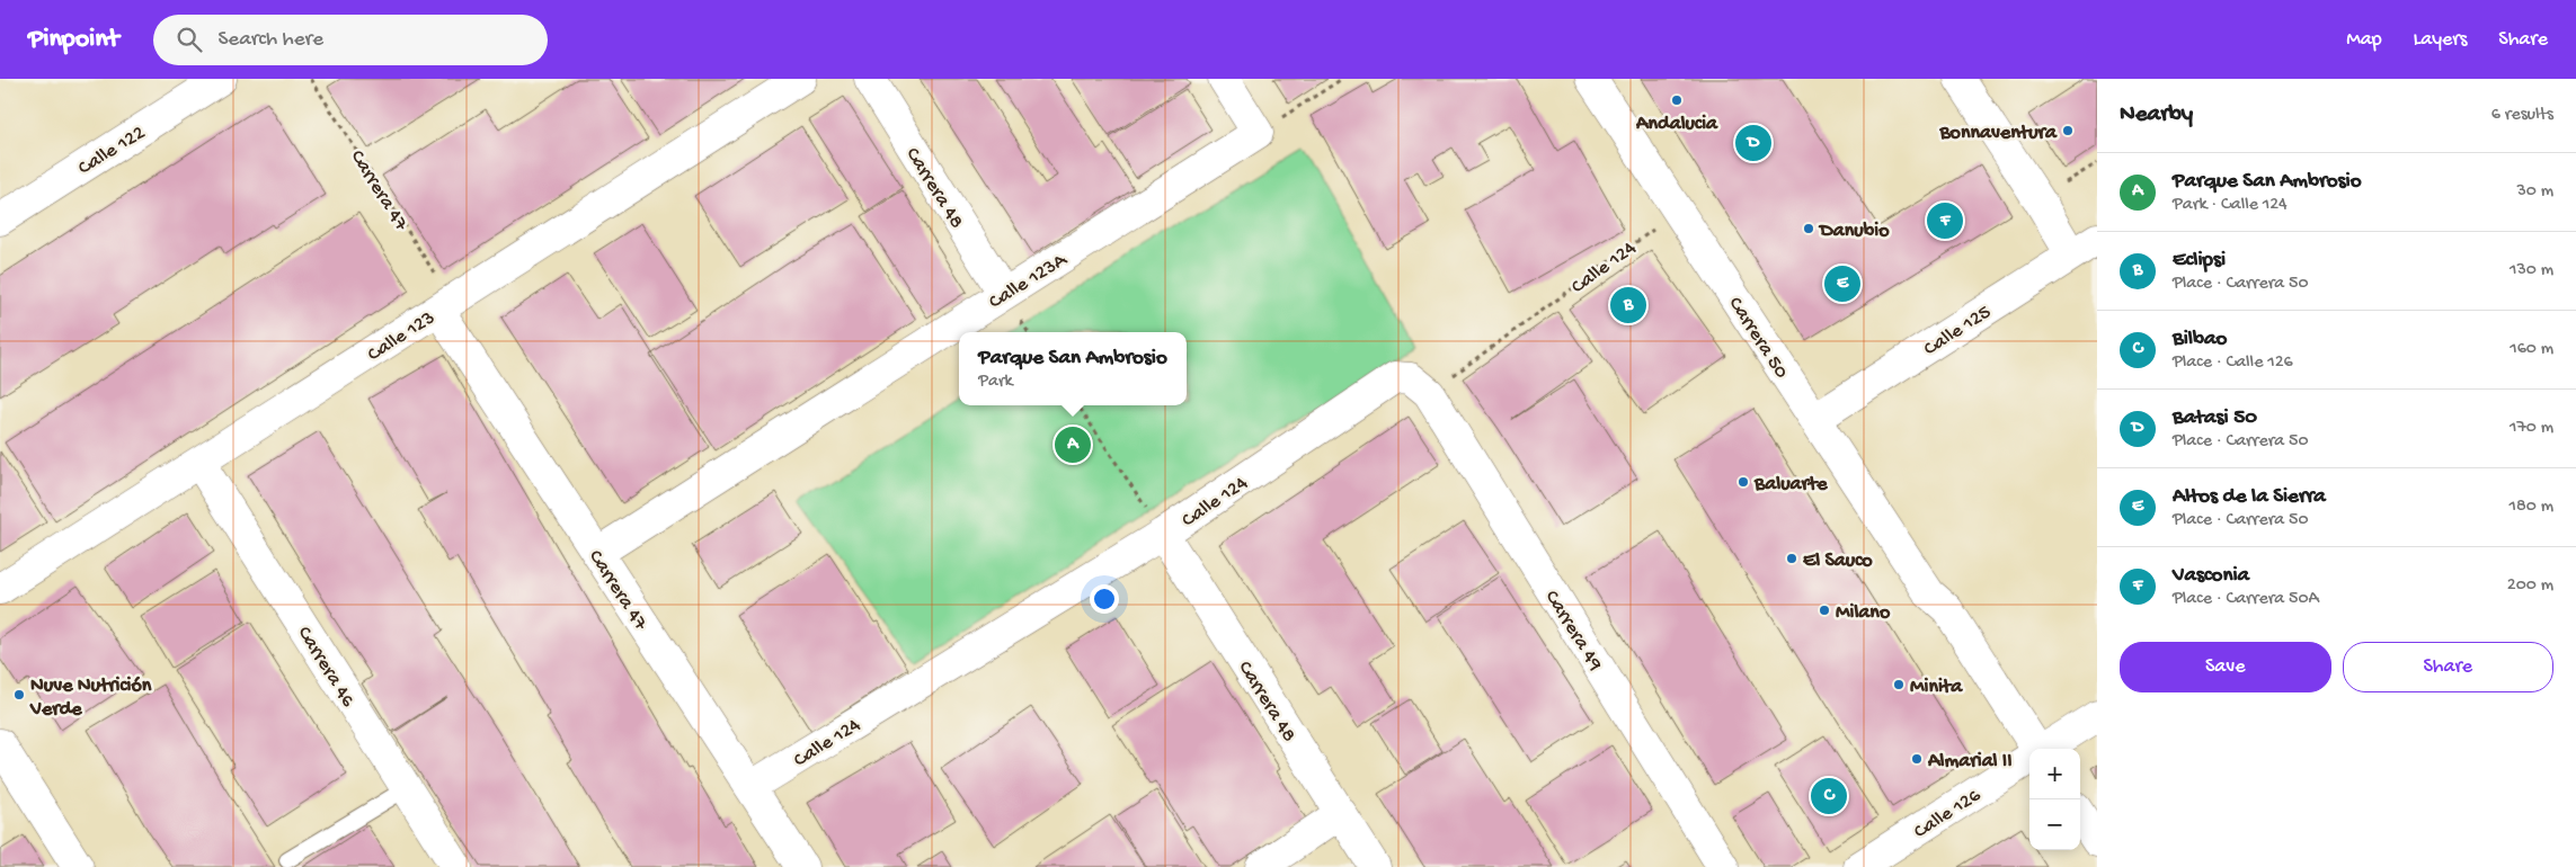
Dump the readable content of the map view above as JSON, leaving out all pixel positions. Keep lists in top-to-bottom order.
{
  "streets": {
    "street": [
      "Calle 122",
      "Carrera 48",
      "Carrera 47",
      "Calle 124",
      "Calle 123A",
      "Calle 125",
      "Calle 123",
      "Carrera 50",
      "Carrera 49",
      "Carrera 46",
      "Calle 126"
    ]
  },
  "crossings": [
    ["Carrera 48", "Calle 124"],
    ["Carrera 48", "Calle 123A"],
    ["Carrera 47", "Calle 124"],
    ["Carrera 47", "Calle 123A"],
    ["Carrera 47", "Calle 123"],
    ["Calle 124", "Carrera 49"],
    ["Calle 125", "Carrera 50"],
    ["Calle 123", "Carrera 46"]
  ],
  "places": [
    "Andalucia",
    "Bonnaventura",
    "Danubio",
    "Baluarte",
    "El Sauco",
    "Milano",
    "Minita",
    "Nuve Nutrición Verde",
    "Almarial II"
  ],
  "page": {
    "header": "Pinpoint",
    "search": "Search here",
    "nav": ["Map", "Layers", "Share"],
    "heading": ["Nearby", "6 results"],
    "pins": [
      "D",
      "F",
      "E",
      "B",
      "A",
      "C"
    ],
    "list": [
      {
        "mark": "A",
        "name": "Parque San Ambrosio",
        "note": "Park · Calle 124",
        "value": "30 m"
      },
      {
        "mark": "B",
        "name": "Eclipsi",
        "note": "Place · Carrera 50",
        "value": "130 m"
      },
      {
        "mark": "C",
        "name": "Bilbao",
        "note": "Place · Calle 126",
        "value": "160 m"
      },
      {
        "mark": "D",
        "name": "Batasi 50",
        "note": "Place · Carrera 50",
        "value": "170 m"
      },
      {
        "mark": "E",
        "name": "Altos de la Sierra",
        "note": "Place · Carrera 50",
        "value": "180 m"
      },
      {
        "mark": "F",
        "name": "Vasconia",
        "note": "Place · Carrera 50A",
        "value": "200 m"
      }
    ],
    "popup": ["Parque San Ambrosio", "Park"],
    "buttons": ["Save", "Share"],
    "map_buttons": ["+", "−"]
  }
}
